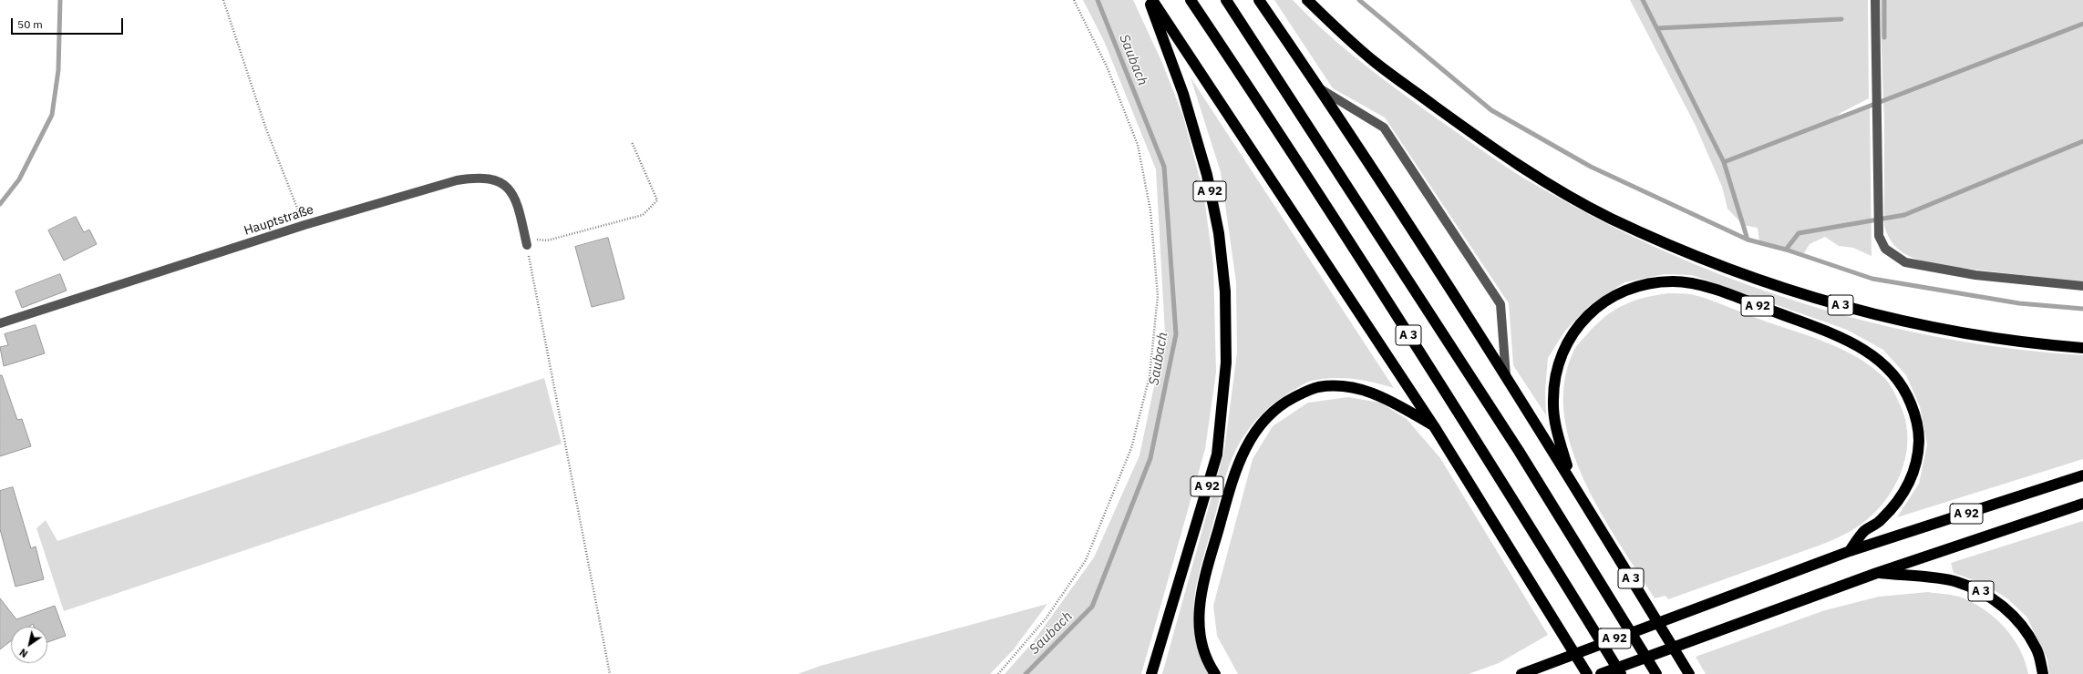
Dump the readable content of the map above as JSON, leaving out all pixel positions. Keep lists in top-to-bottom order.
{
  "streets": {
    "highway": ["A 92", "A 3"],
    "street": ["Hauptstraße"]
  },
  "crossings": [
    ["A 92", "A 3"]
  ],
  "water": ["Saubach"],
  "scale_bar": "50 m",
  "north": "bottom left"
}
